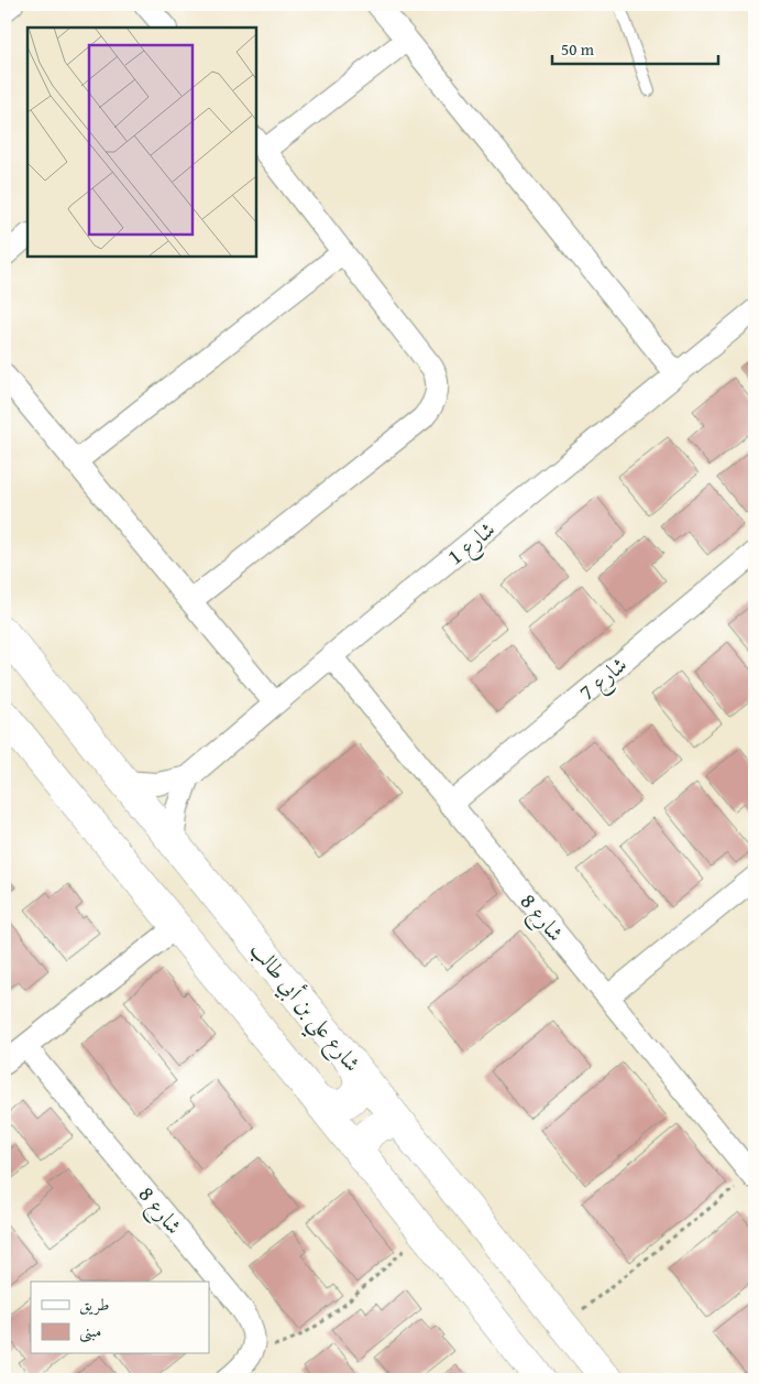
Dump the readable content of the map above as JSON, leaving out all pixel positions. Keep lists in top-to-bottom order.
{
  "streets": {
    "street": [
      "شارع 1",
      "شارع 7",
      "شارع 8",
      "شارع علي بن أبي طالب"
    ]
  },
  "crossings": [
    ["شارع 1", "شارع 8"],
    ["شارع 1", "شارع علي بن أبي طالب"],
    ["شارع 7", "شارع 8"]
  ],
  "legend": ["طريق", "مبنى"],
  "scale_bar": "50 m"
}
